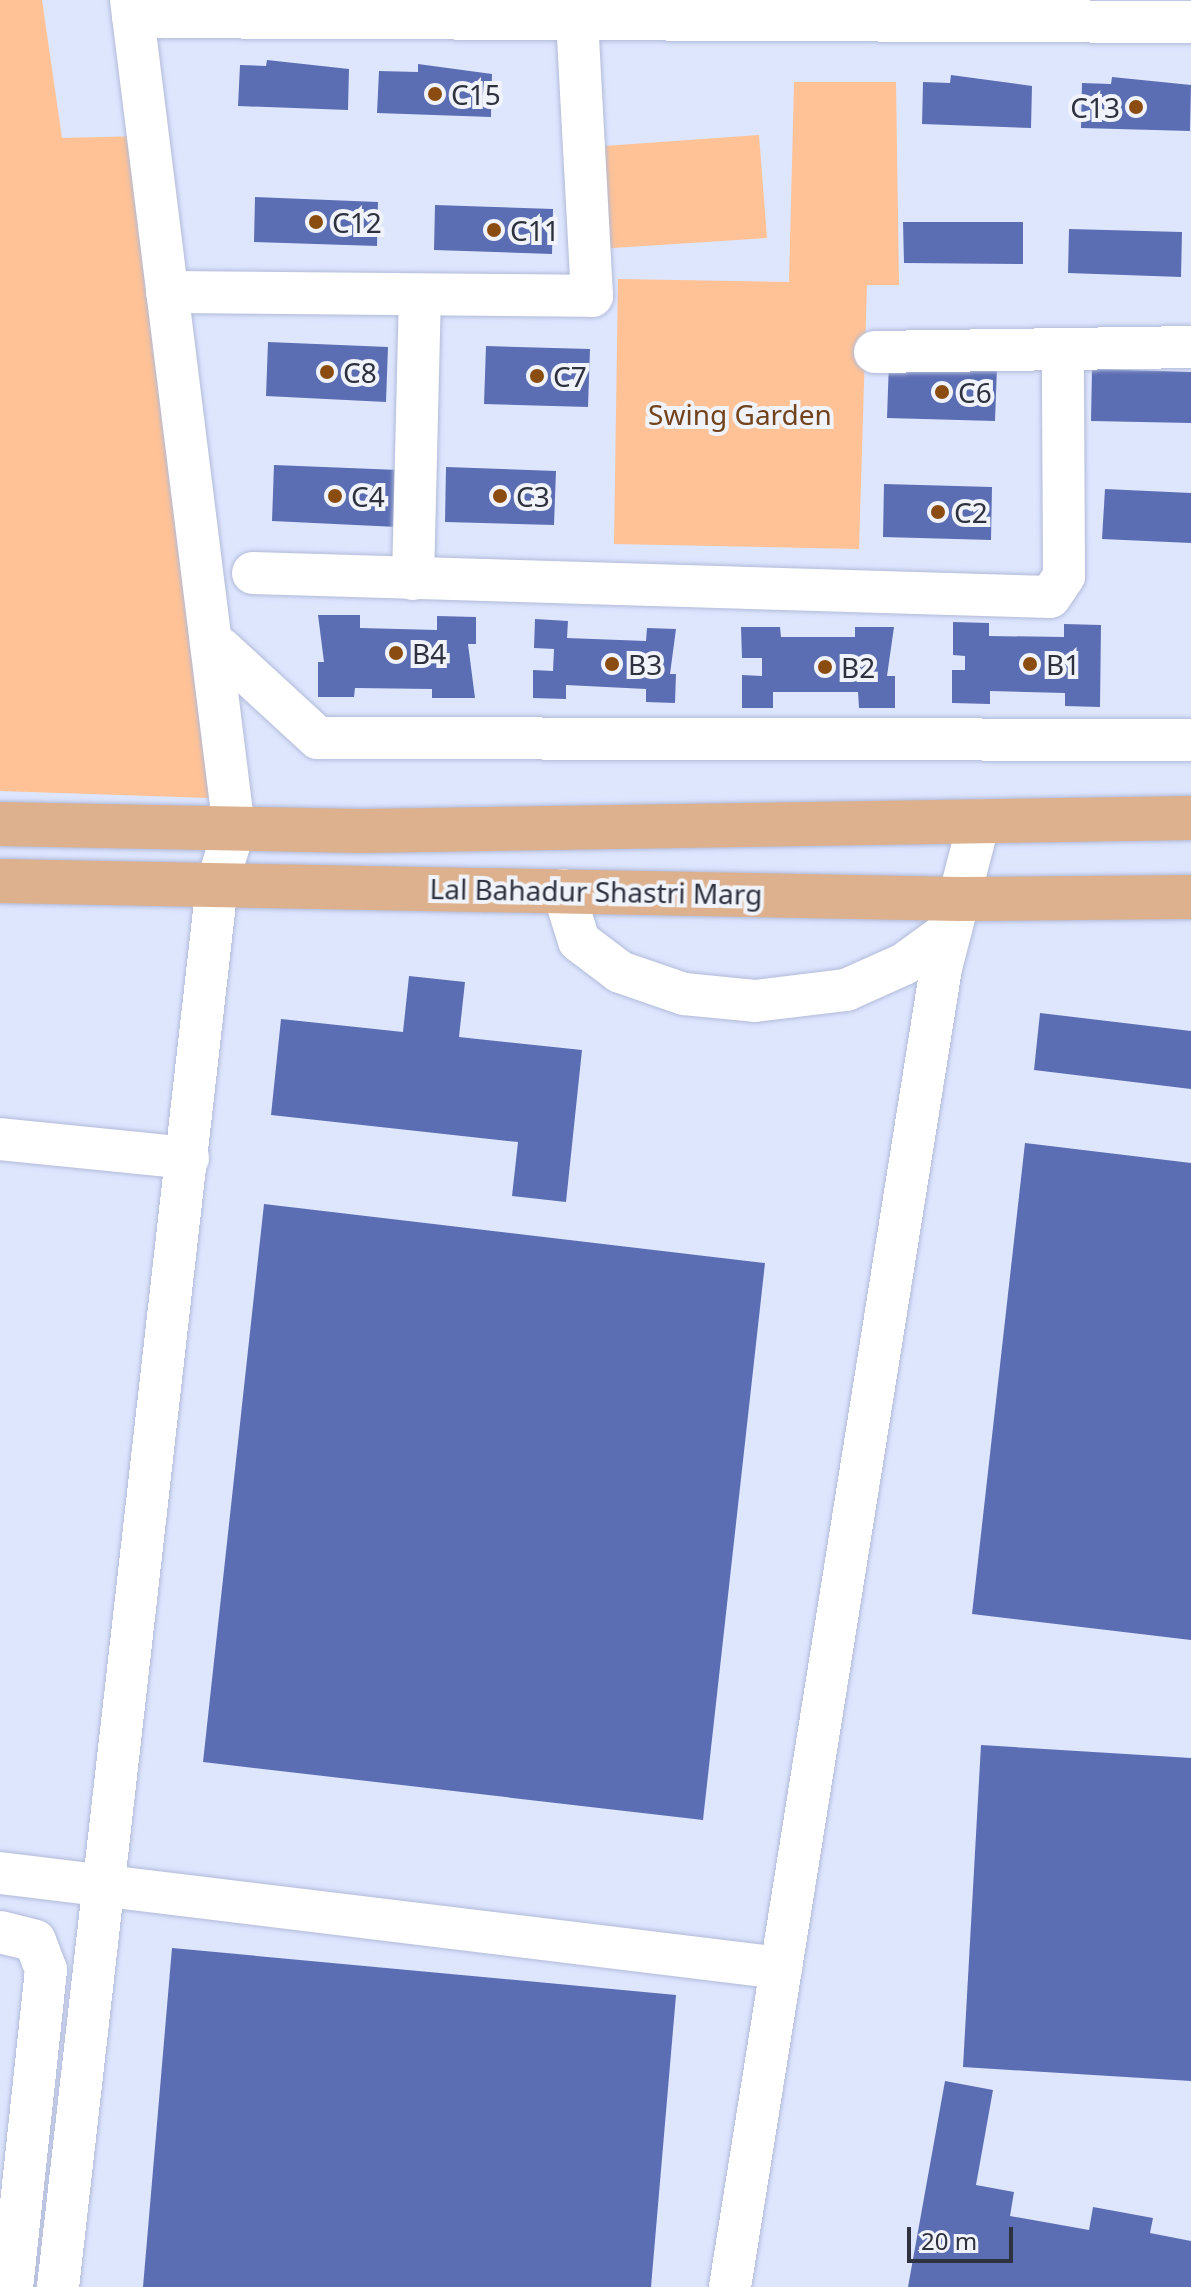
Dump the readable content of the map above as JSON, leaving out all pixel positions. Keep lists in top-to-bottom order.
{
  "streets": {
    "main road": ["Lal Bahadur Shastri Marg"]
  },
  "parks": ["Swing Garden"],
  "places": [
    "C15",
    "C13",
    "C12",
    "C11",
    "C8",
    "C7",
    "C6",
    "C4",
    "C3",
    "C2",
    "B4",
    "B3",
    "B1",
    "B2"
  ],
  "scale_bar": "20 m"
}
